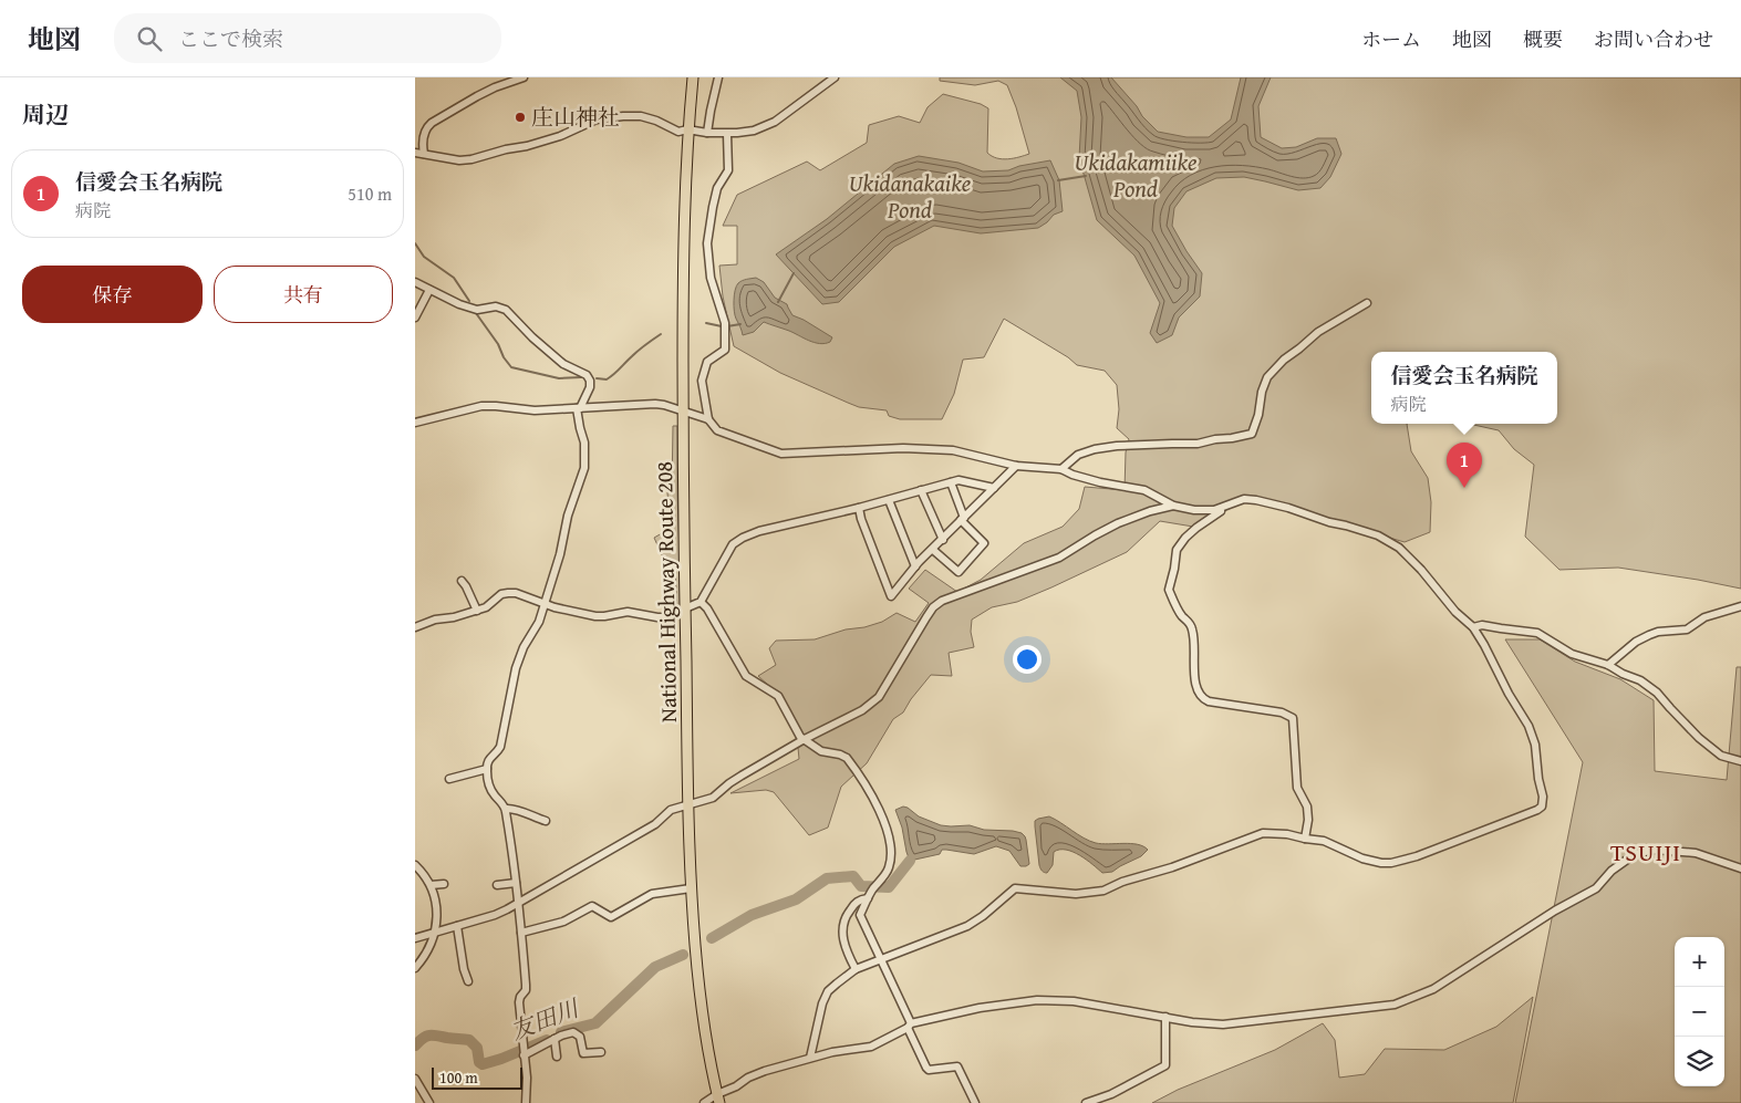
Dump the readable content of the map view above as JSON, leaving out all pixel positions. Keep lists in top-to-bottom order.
{
  "streets": {
    "highway": ["National Highway Route 208"]
  },
  "districts": ["TSUIJI"],
  "water": ["Ukidakamiike Pond", "Ukidanakaike Pond", "友田川"],
  "places": ["庄山神社"],
  "scale_bar": "100 m",
  "page": {
    "header": "地図",
    "search": "ここで検索",
    "nav": [
      "ホーム",
      "地図",
      "概要",
      "お問い合わせ"
    ],
    "heading": "周辺",
    "list": [
      {
        "mark": "1",
        "name": "信愛会玉名病院",
        "note": "病院",
        "value": "510 m"
      }
    ],
    "buttons": ["保存", "共有"],
    "popup": ["信愛会玉名病院", "病院"],
    "pins": "1",
    "map_buttons": ["+", "−"],
    "scale": "100 m"
  }
}
